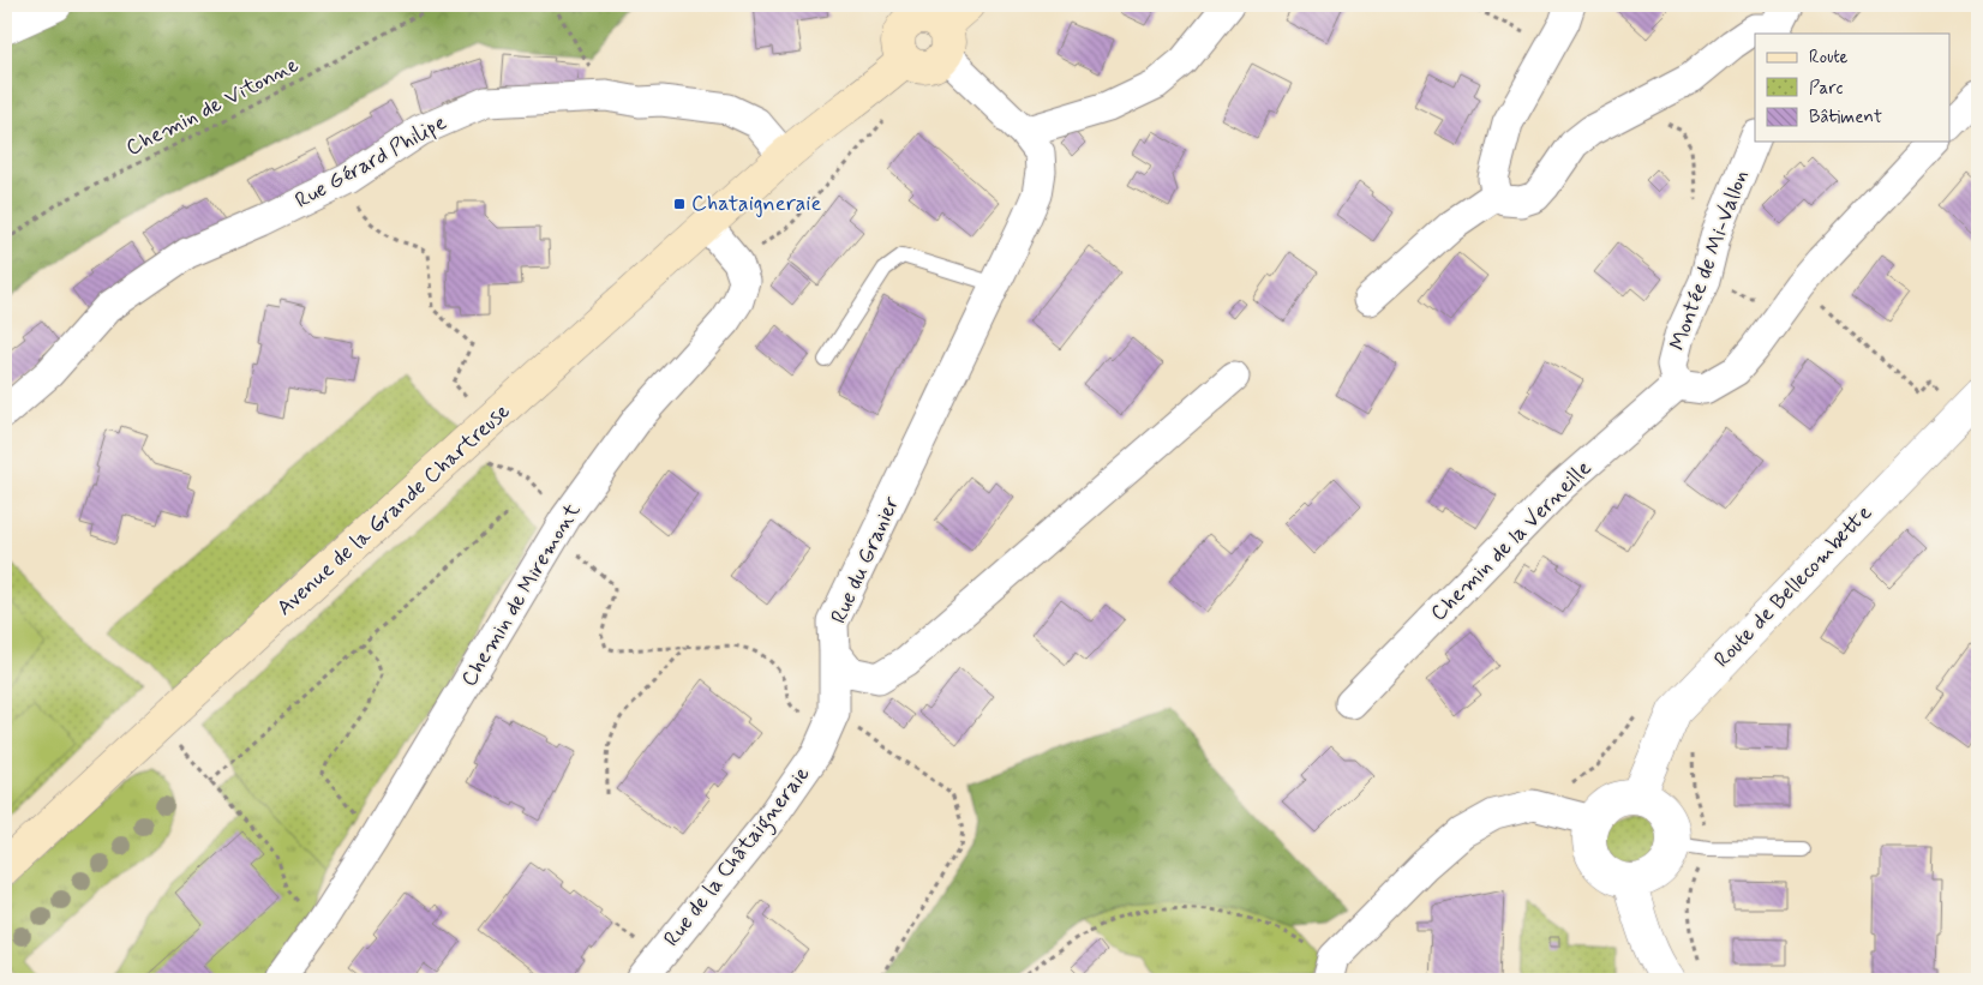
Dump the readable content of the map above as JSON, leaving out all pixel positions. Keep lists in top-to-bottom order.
{
  "streets": {
    "main road": ["Avenue de la Grande Chartreuse"],
    "street": [
      "Rue Gérard Philipe",
      "Montée de Mi-Vallon",
      "Chemin de la Verneille",
      "Rue du Granier",
      "Route de Bellecombette",
      "Chemin de Miremont",
      "Rue de la Châtaigneraie"
    ],
    "path": ["Chemin de Vitonne"]
  },
  "crossings": [
    ["Rue Gérard Philipe", "Avenue de la Grande Chartreuse"],
    ["Montée de Mi-Vallon", "Chemin de la Verneille"],
    ["Avenue de la Grande Chartreuse", "Rue du Granier"],
    ["Rue du Granier", "Rue de la Châtaigneraie"]
  ],
  "places": {
    "transit": ["Chataigneraie"]
  },
  "legend": ["Route", "Parc", "Bâtiment"]
}
